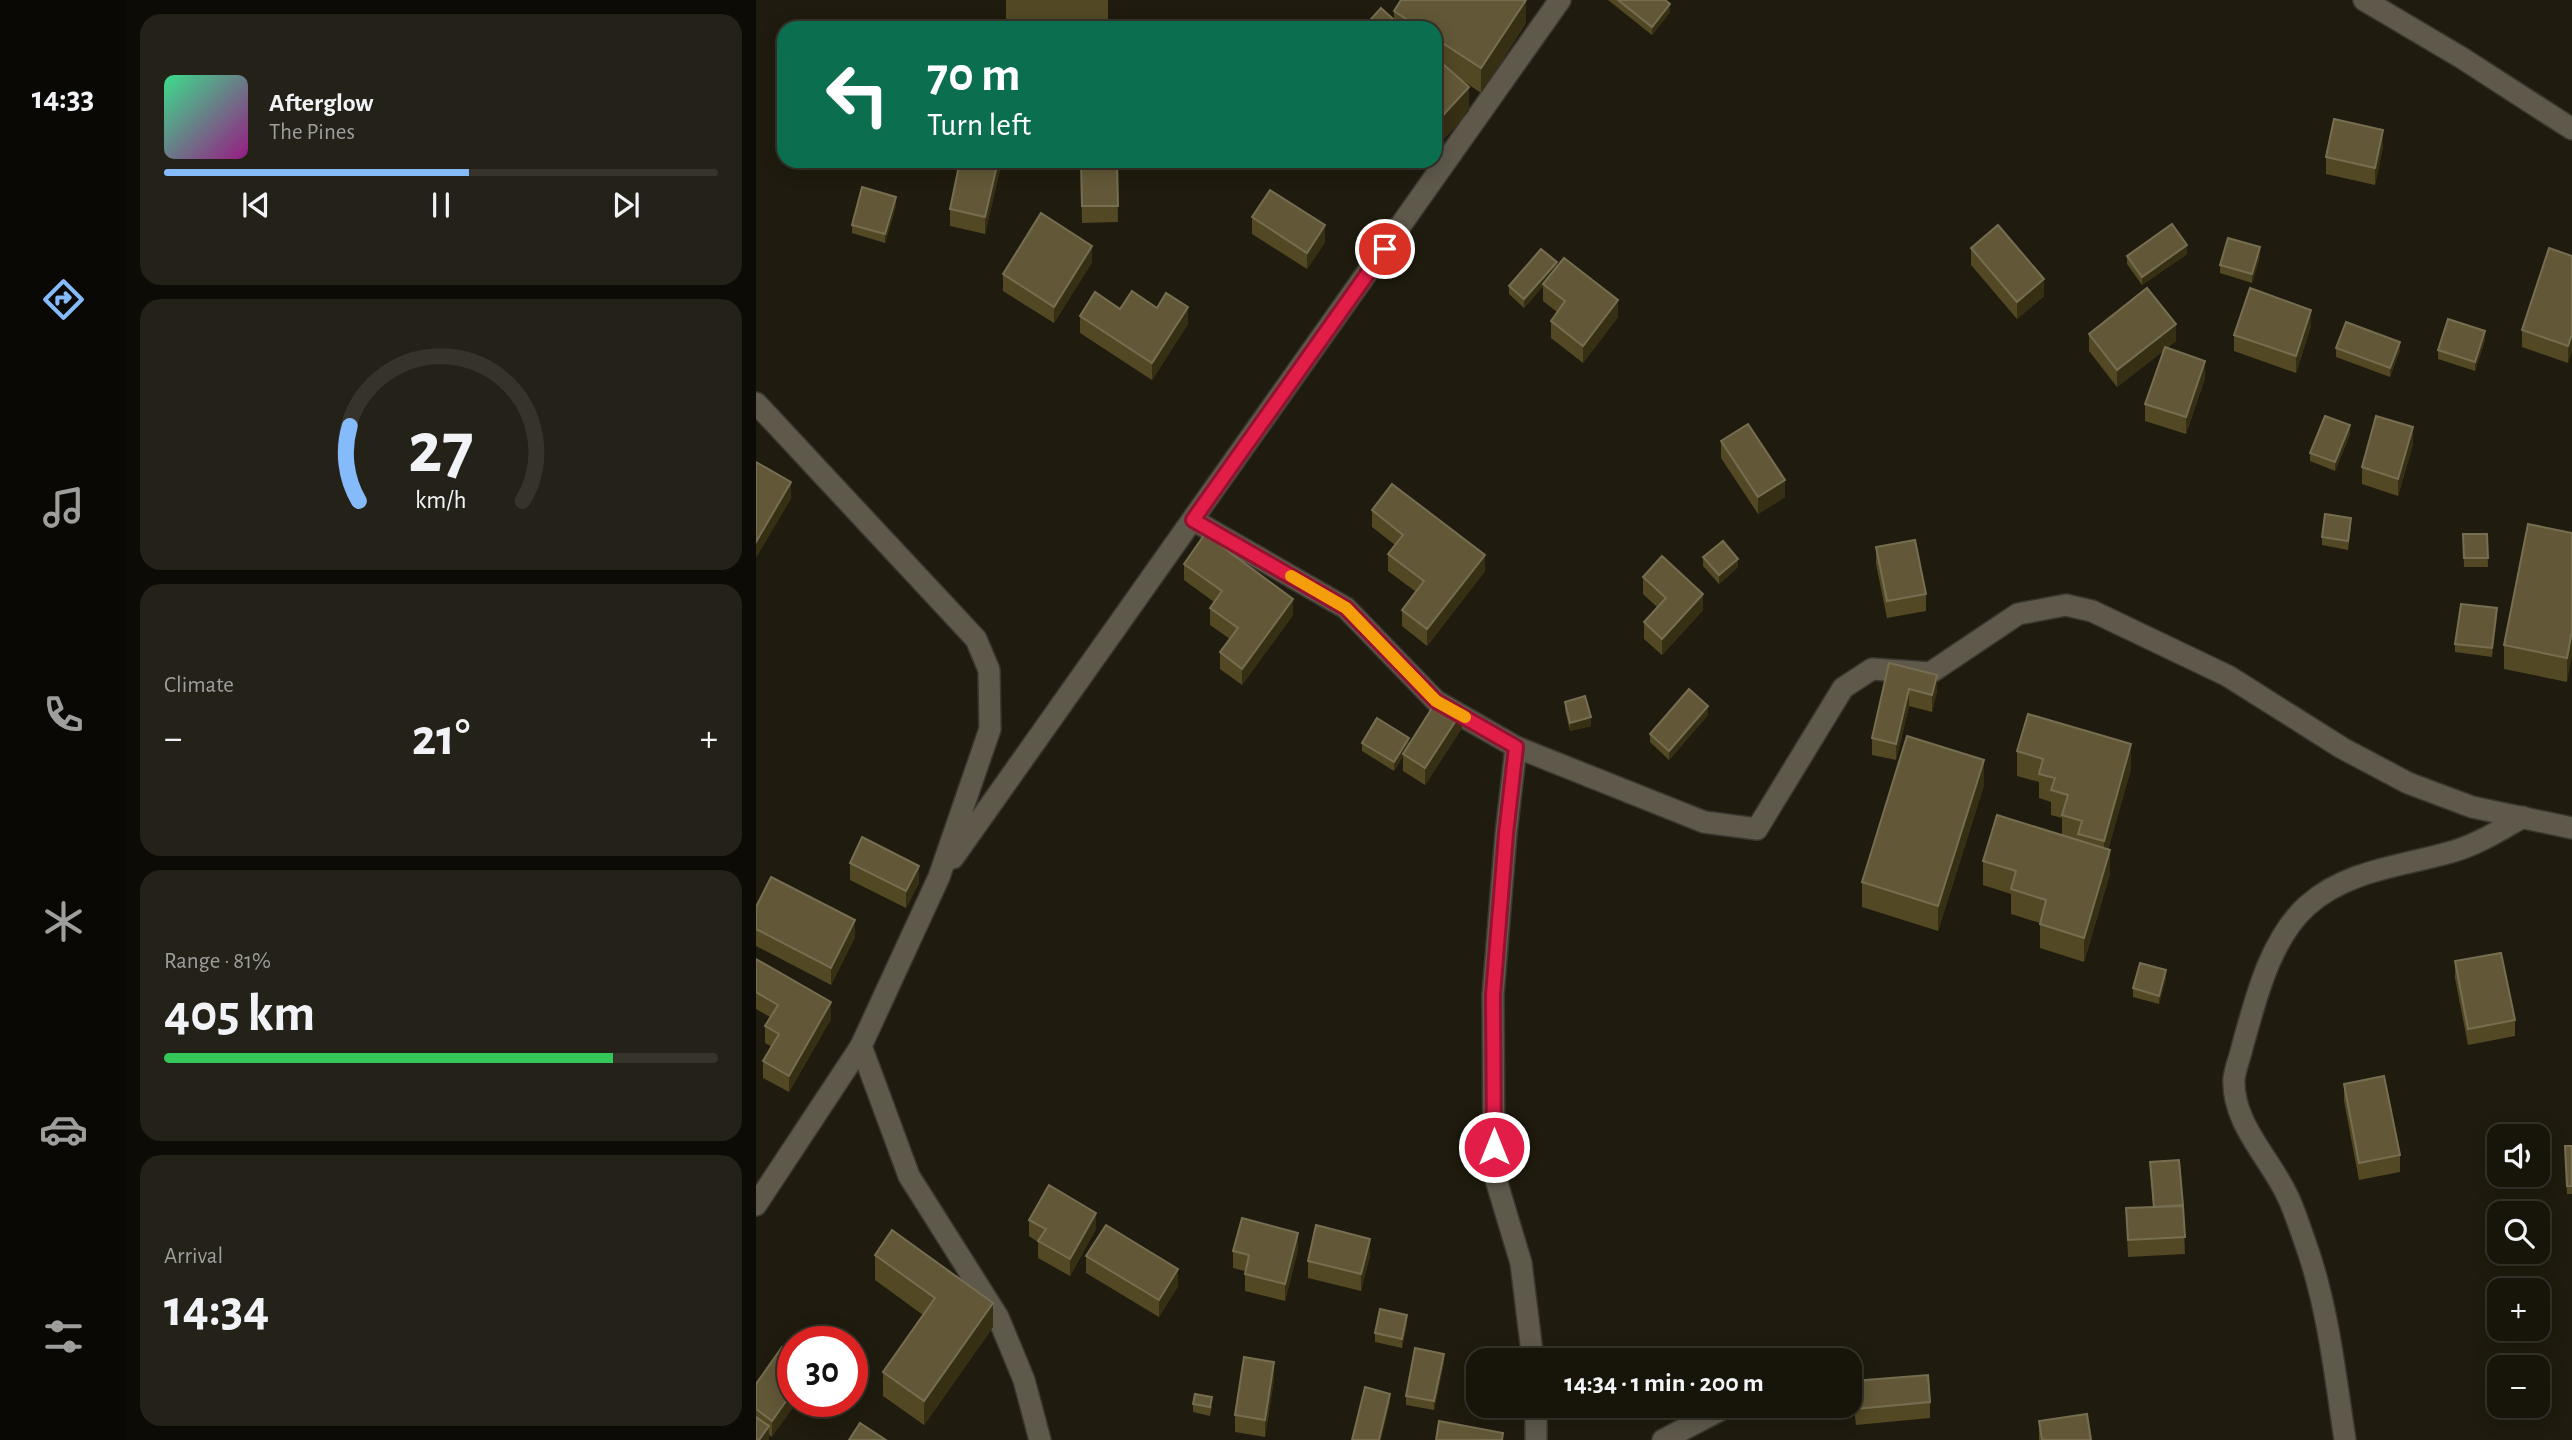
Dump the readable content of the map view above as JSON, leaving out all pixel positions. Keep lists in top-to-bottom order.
{
  "page": {
    "tabs": "14:33",
    "turn": ["70 m", "Turn left"],
    "song": ["Afterglow", "The Pines"],
    "tile": [
      "Climate",
      ["Range · 81%", "405 km"],
      ["Arrival", "14:34"]
    ],
    "heat": ["−", "21°", "+"],
    "map_buttons": ["+", "−"],
    "limit": "30",
    "trip": "14:34 · 1 min · 200 m",
    "gauge": ["27", "km/h"]
  }
}
